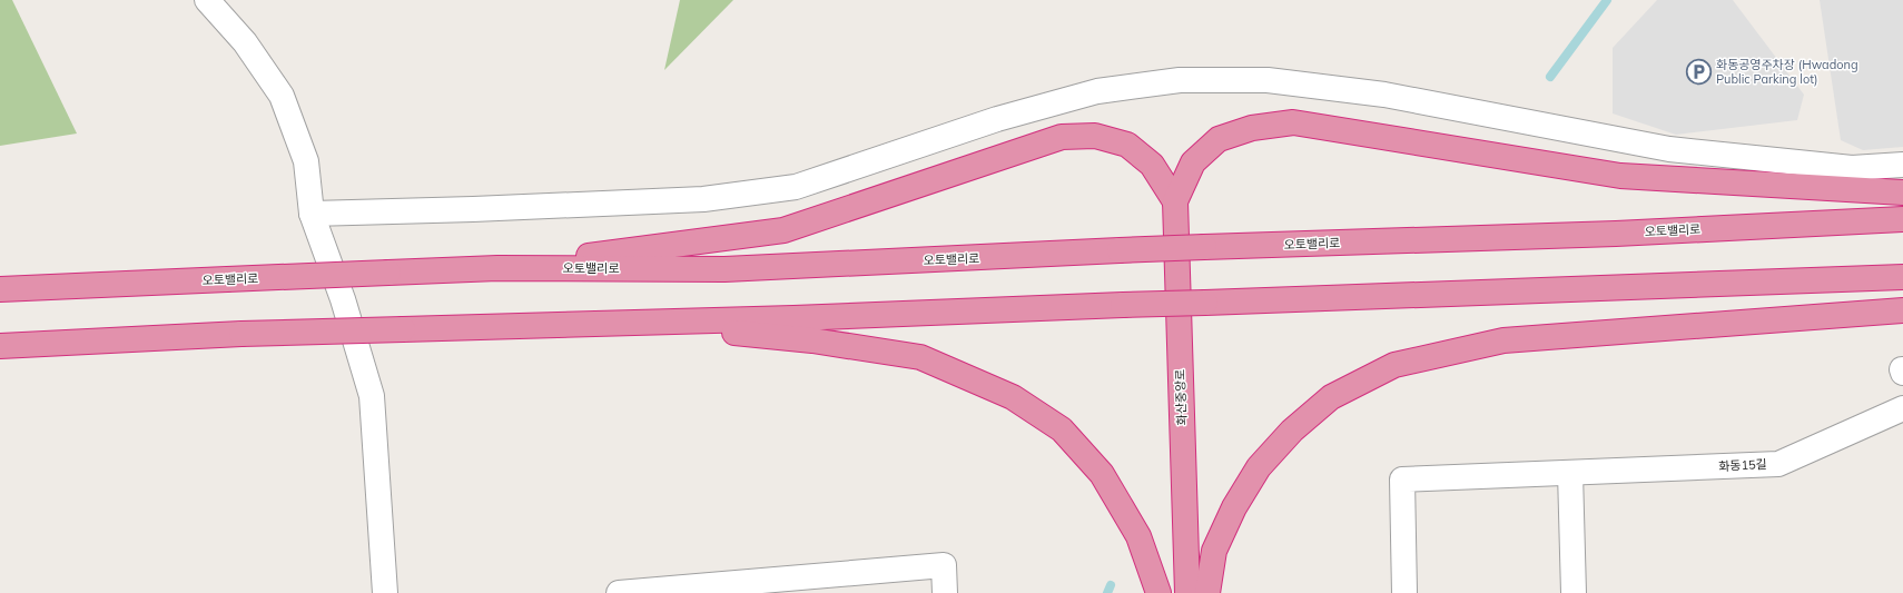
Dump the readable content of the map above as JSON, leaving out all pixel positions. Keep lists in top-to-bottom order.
{
  "streets": {
    "highway": ["오토밸리로", "화산중앙로"],
    "lane": ["화동15길"]
  },
  "places": {
    "parking": ["화동공영주차장 (Hwadong Public Parking lot)"]
  }
}
